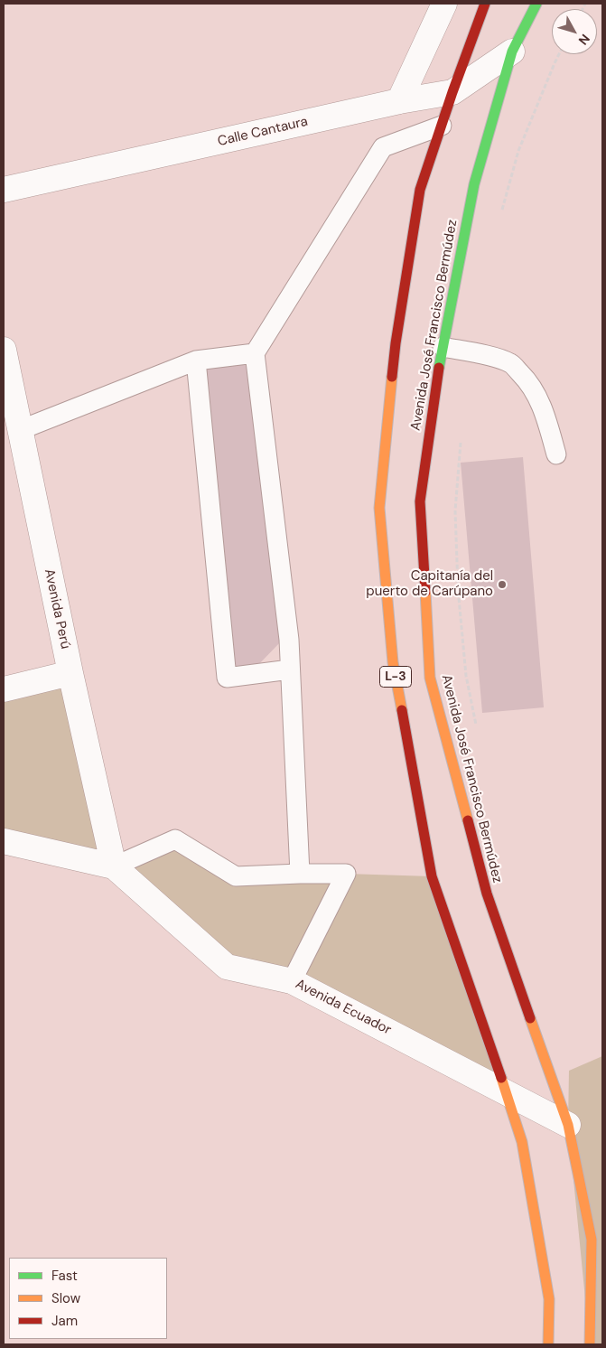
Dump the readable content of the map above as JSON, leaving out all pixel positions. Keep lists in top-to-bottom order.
{
  "streets": {
    "main road": ["Avenida José Francisco Bermúdez", "L-3"],
    "street": ["Calle Cantaura", "Avenida Perú", "Avenida Ecuador"]
  },
  "crossings": [
    ["Calle Cantaura", "Avenida José Francisco Bermúdez"],
    ["Calle Cantaura", "L-3"],
    ["Avenida José Francisco Bermúdez", "Avenida Ecuador"],
    ["Avenida Perú", "Avenida Ecuador"],
    ["L-3", "Avenida Ecuador"]
  ],
  "places": ["Capitanía del puerto de Carúpano"],
  "legend": ["Fast", "Slow", "Jam"],
  "north": "bottom right"
}
